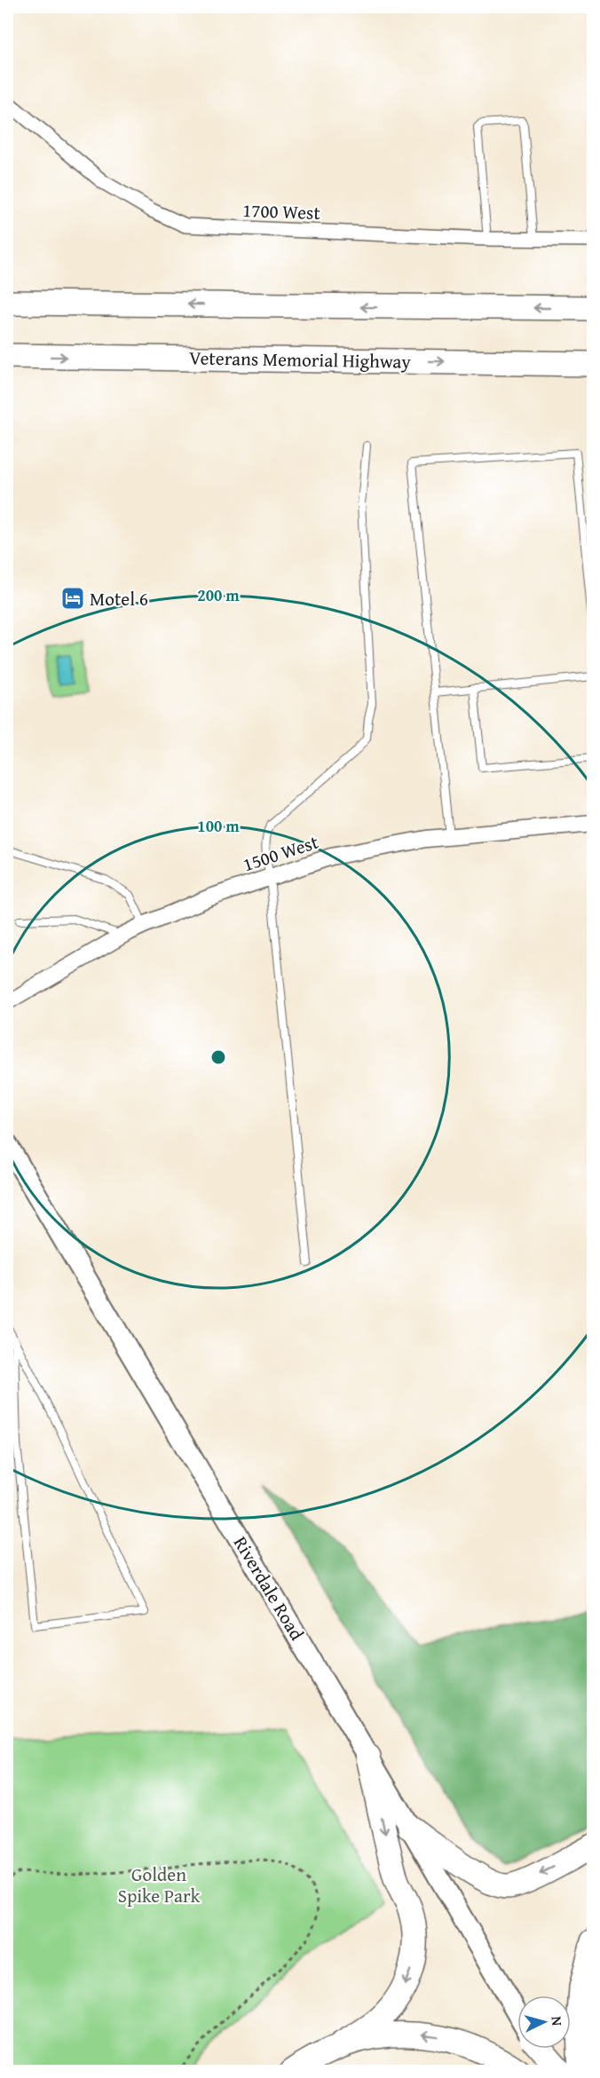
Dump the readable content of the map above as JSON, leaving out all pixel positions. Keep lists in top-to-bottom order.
{
  "streets": {
    "highway": ["Veterans Memorial Highway"],
    "main road": ["Riverdale Road"],
    "street": ["1700 West", "1500 West"]
  },
  "parks": ["Golden Spike Park"],
  "places": {
    "hotel": ["Motel 6"]
  },
  "north": "right",
  "rings": ["200 m", "100 m"]
}
